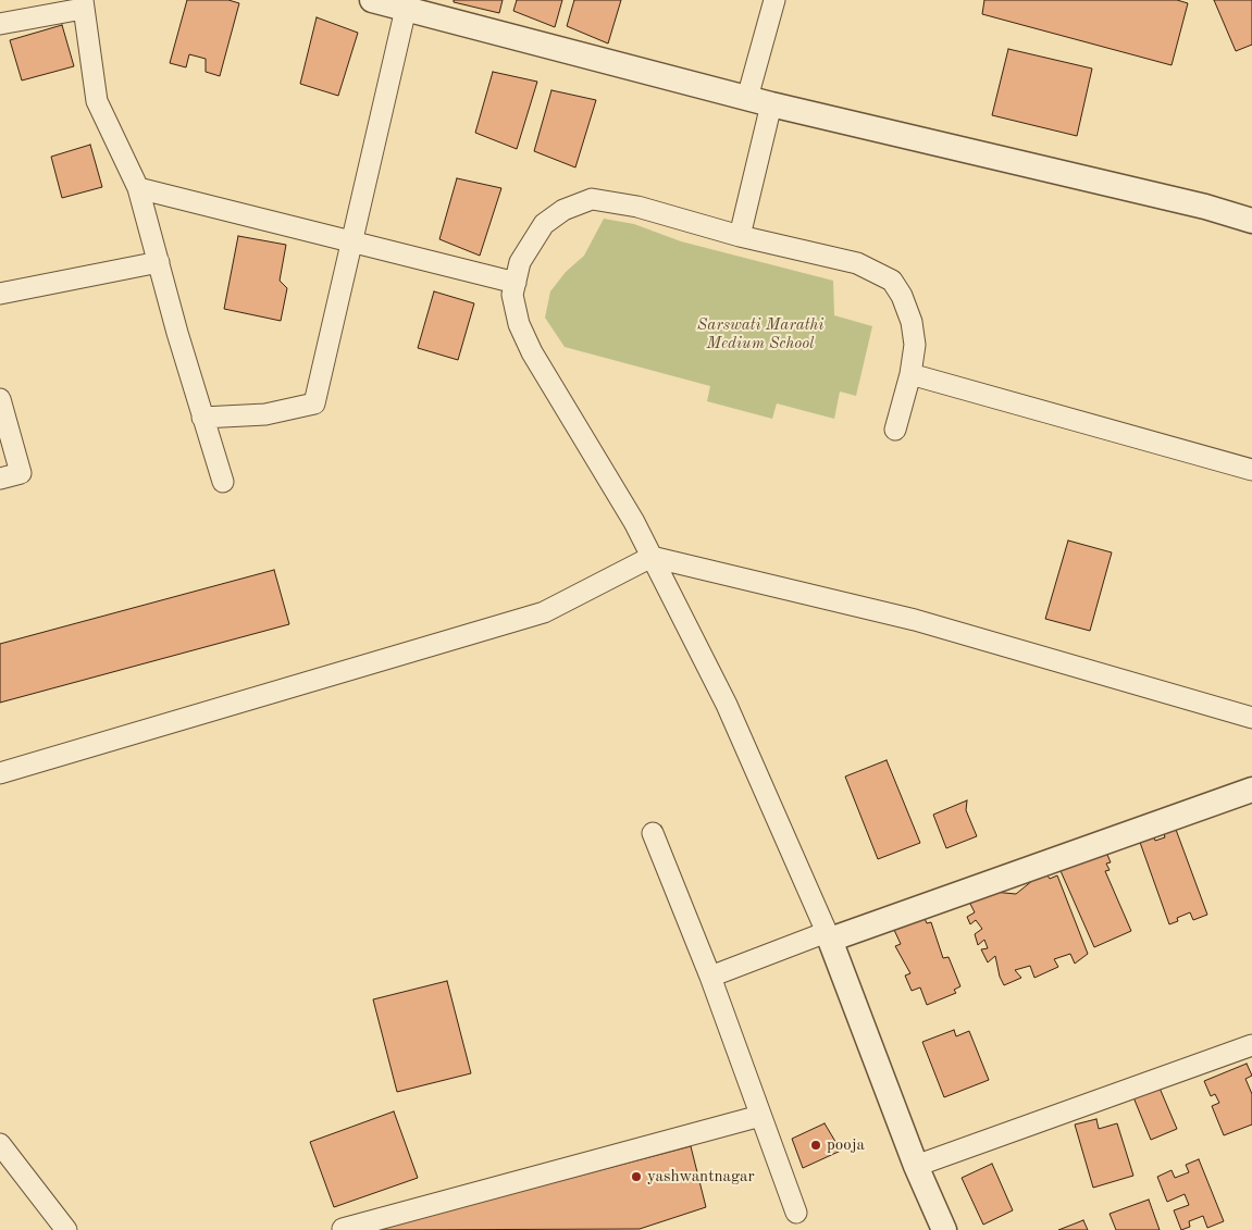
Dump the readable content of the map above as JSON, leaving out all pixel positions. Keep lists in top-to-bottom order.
{
  "parks": ["Sarswati Marathi Medium School"],
  "places": ["pooja", "yashwantnagar"]
}
